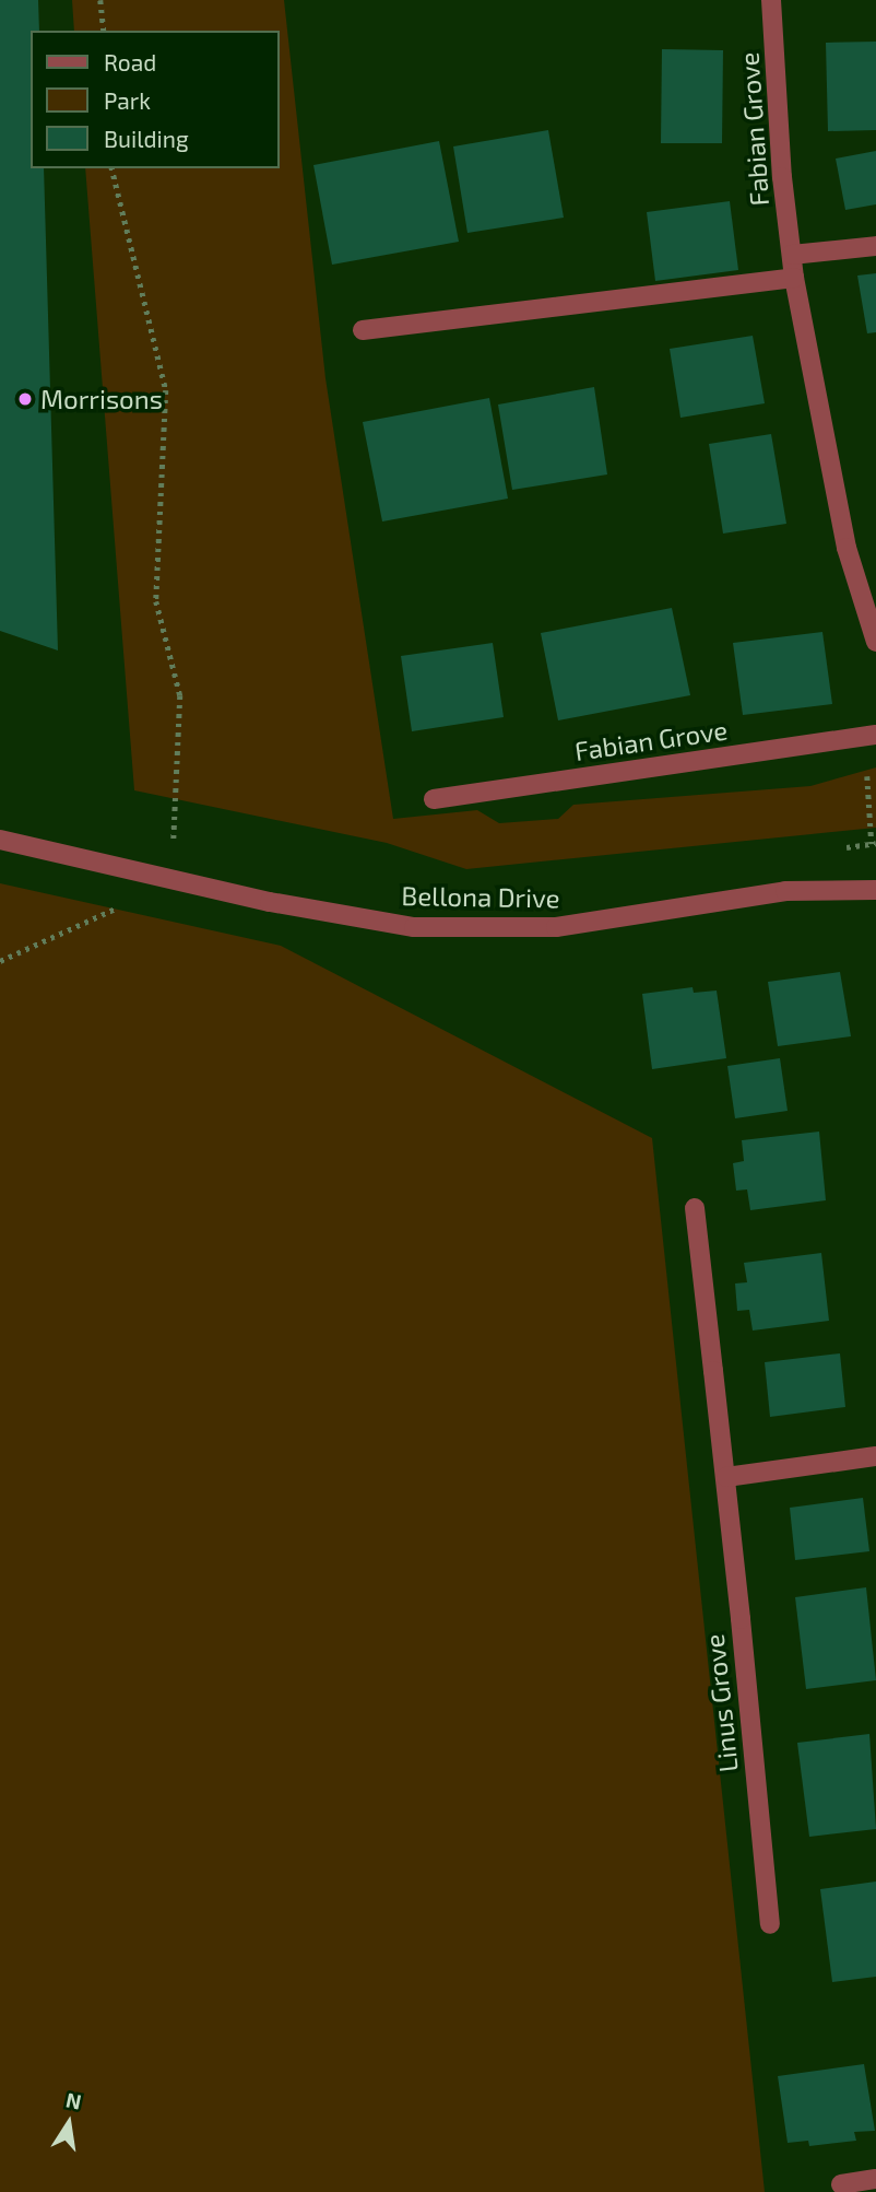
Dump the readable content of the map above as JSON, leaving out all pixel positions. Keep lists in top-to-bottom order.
{
  "streets": {
    "street": ["Fabian Grove", "Bellona Drive", "Linus Grove"]
  },
  "places": ["Morrisons"],
  "legend": ["Road", "Park", "Building"],
  "north": "top"
}
